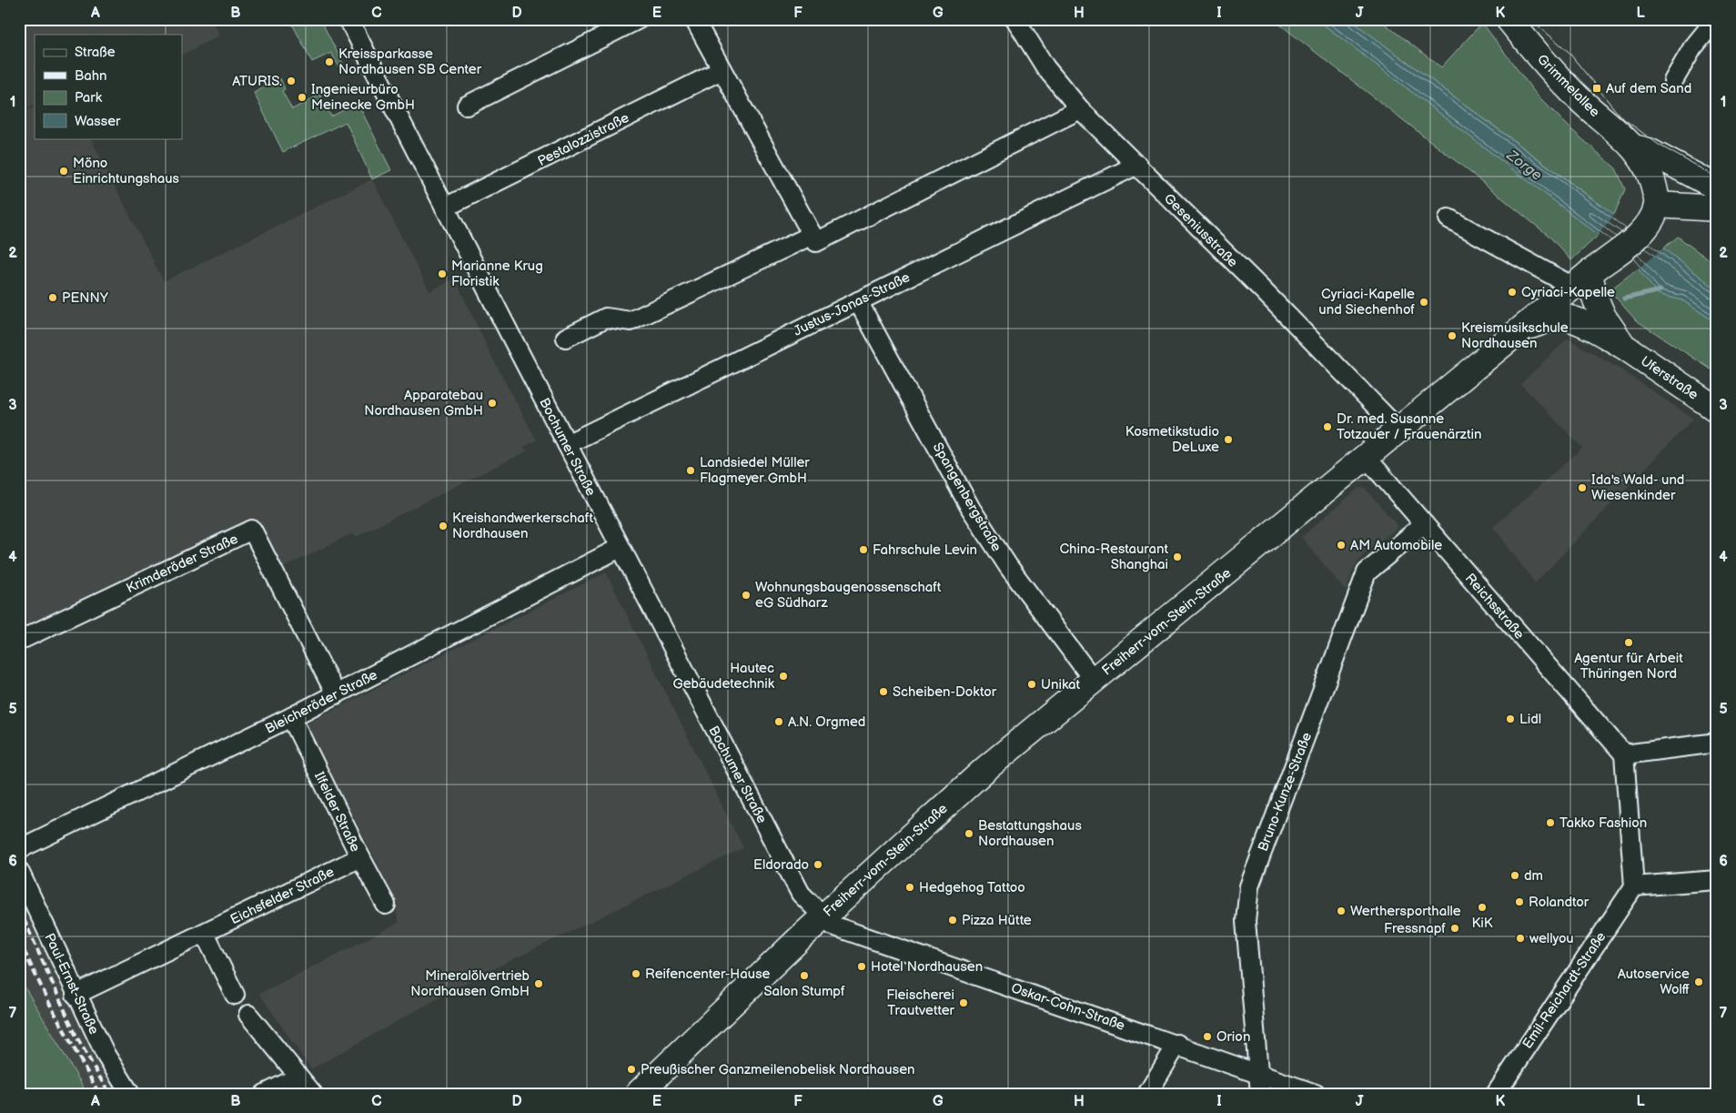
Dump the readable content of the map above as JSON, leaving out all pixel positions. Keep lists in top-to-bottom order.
{
  "streets": {
    "main road": ["Grimmelallee", "Uferstraße", "Freiherr-vom-Stein-Straße"],
    "street": [
      "Pestalozzistraße",
      "Geseniusstraße",
      "Justus-Jonas-Straße",
      "Bochumer Straße",
      "Spangenbergstraße",
      "Krimderöder Straße",
      "Reichsstraße",
      "Bleicheröder Straße",
      "Bruno-Kunze-Straße",
      "Ilfelder Straße",
      "Eichsfelder Straße",
      "Paul-Ernst-Straße",
      "Emil-Reichardt-Straße",
      "Oskar-Cohn-Straße"
    ]
  },
  "crossings": [
    ["Pestalozzistraße", "Bochumer Straße"],
    ["Geseniusstraße", "Justus-Jonas-Straße"],
    ["Geseniusstraße", "Freiherr-vom-Stein-Straße"],
    ["Justus-Jonas-Straße", "Bochumer Straße"],
    ["Justus-Jonas-Straße", "Spangenbergstraße"],
    ["Uferstraße", "Freiherr-vom-Stein-Straße"],
    ["Bochumer Straße", "Freiherr-vom-Stein-Straße"],
    ["Bochumer Straße", "Bleicheröder Straße"],
    ["Bochumer Straße", "Oskar-Cohn-Straße"],
    ["Spangenbergstraße", "Freiherr-vom-Stein-Straße"],
    ["Krimderöder Straße", "Bleicheröder Straße"],
    ["Reichsstraße", "Freiherr-vom-Stein-Straße"],
    ["Reichsstraße", "Bruno-Kunze-Straße"],
    ["Freiherr-vom-Stein-Straße", "Oskar-Cohn-Straße"],
    ["Bleicheröder Straße", "Ilfelder Straße"],
    ["Bruno-Kunze-Straße", "Oskar-Cohn-Straße"],
    ["Ilfelder Straße", "Eichsfelder Straße"],
    ["Eichsfelder Straße", "Paul-Ernst-Straße"]
  ],
  "water": ["Zorge"],
  "places": {
    "other": [
      "Kreissparkasse Nordhausen SB Center",
      "ATURIS.",
      "Ingenieurbüro Meinecke GmbH",
      "Möno Einrichtungshaus",
      "Marianne Krug Floristik",
      "Cyriaci-Kapelle",
      "PENNY",
      "Cyriaci-Kapelle und Siechenhof",
      "Kreismusikschule Nordhausen",
      "Apparatebau Nordhausen GmbH",
      "Dr. med. Susanne Totzauer / Frauenärztin",
      "Kosmetikstudio DeLuxe",
      "Landsiedel Müller Flagmeyer GmbH",
      "Ida's Wald- und Wiesenkinder",
      "Kreishandwerkerschaft Nordhausen",
      "AM Automobile",
      "Fahrschule Levin",
      "China-Restaurant Shanghai",
      "Wohnungsbaugenossenschaft eG Südharz",
      "Agentur für Arbeit Thüringen Nord",
      "Hautec Gebäudetechnik",
      "Unikat",
      "Scheiben-Doktor",
      "Lidl",
      "A.N. Orgmed",
      "Takko Fashion",
      "Bestattungshaus Nordhausen",
      "Eldorado",
      "dm",
      "Hedgehog Tattoo",
      "Rolandtor",
      "KiK",
      "Werthersporthalle",
      "Pizza Hütte",
      "Fressnapf",
      "wellyou",
      "Hotel Nordhausen",
      "Reifencenter-Hause",
      "Salon Stumpf",
      "Autoservice Wolff",
      "Mineralölvertrieb Nordhausen GmbH",
      "Fleischerei Trautvetter",
      "Orion",
      "Preußischer Ganzmeilenobelisk Nordhausen"
    ],
    "transit": ["Auf dem Sand"]
  },
  "legend": [
    "Straße",
    "Bahn",
    "Park",
    "Wasser"
  ],
  "grid": {
    "columns": [
      "A",
      "B",
      "C",
      "D",
      "E",
      "F",
      "G",
      "H",
      "I",
      "J",
      "K",
      "L"
    ],
    "rows": [
      "1",
      "2",
      "3",
      "4",
      "5",
      "6",
      "7"
    ]
  }
}
